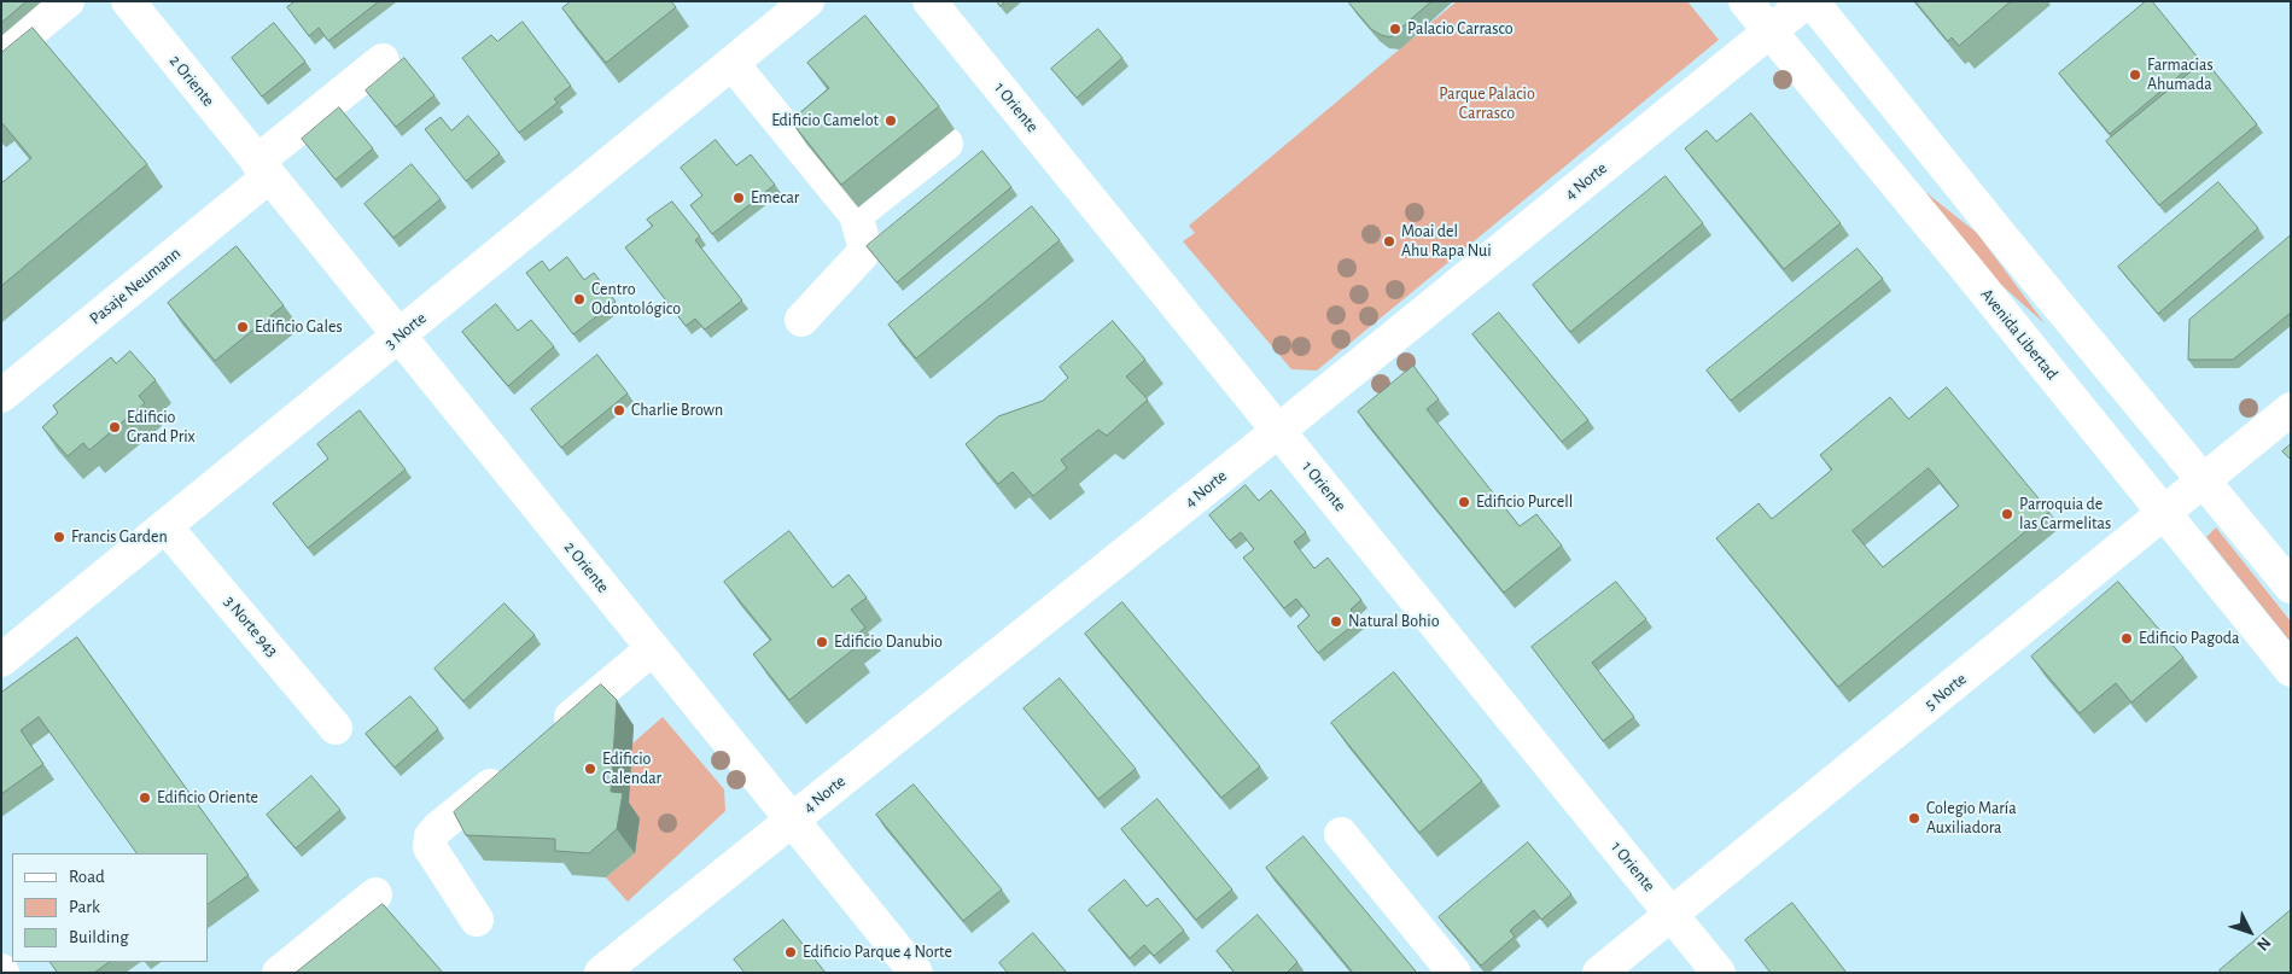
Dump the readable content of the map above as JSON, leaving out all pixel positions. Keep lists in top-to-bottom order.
{
  "streets": {
    "street": [
      "2 Oriente",
      "1 Oriente",
      "4 Norte",
      "Pasaje Neumann",
      "3 Norte",
      "Avenida Libertad",
      "3 Norte 943",
      "5 Norte"
    ]
  },
  "crossings": [
    ["2 Oriente", "4 Norte"],
    ["2 Oriente", "Pasaje Neumann"],
    ["2 Oriente", "3 Norte"],
    ["1 Oriente", "4 Norte"],
    ["1 Oriente", "5 Norte"],
    ["4 Norte", "Avenida Libertad"],
    ["3 Norte", "3 Norte 943"],
    ["Avenida Libertad", "5 Norte"]
  ],
  "parks": ["Parque Palacio Carrasco"],
  "places": [
    "Palacio Carrasco",
    "Farmacias Ahumada",
    "Edificio Camelot",
    "Emecar",
    "Moai del Ahu Rapa Nui",
    "Centro Odontológico",
    "Edificio Gales",
    "Charlie Brown",
    "Edificio Grand Prix",
    "Edificio Purcell",
    "Parroquia de las Carmelitas",
    "Francis Garden",
    "Natural Bohio",
    "Edificio Pagoda",
    "Edificio Danubio",
    "Edificio Calendar",
    "Edificio Oriente",
    "Colegio María Auxiliadora",
    "Edificio Parque 4 Norte"
  ],
  "legend": ["Road", "Park", "Building"],
  "north": "bottom right"
}
